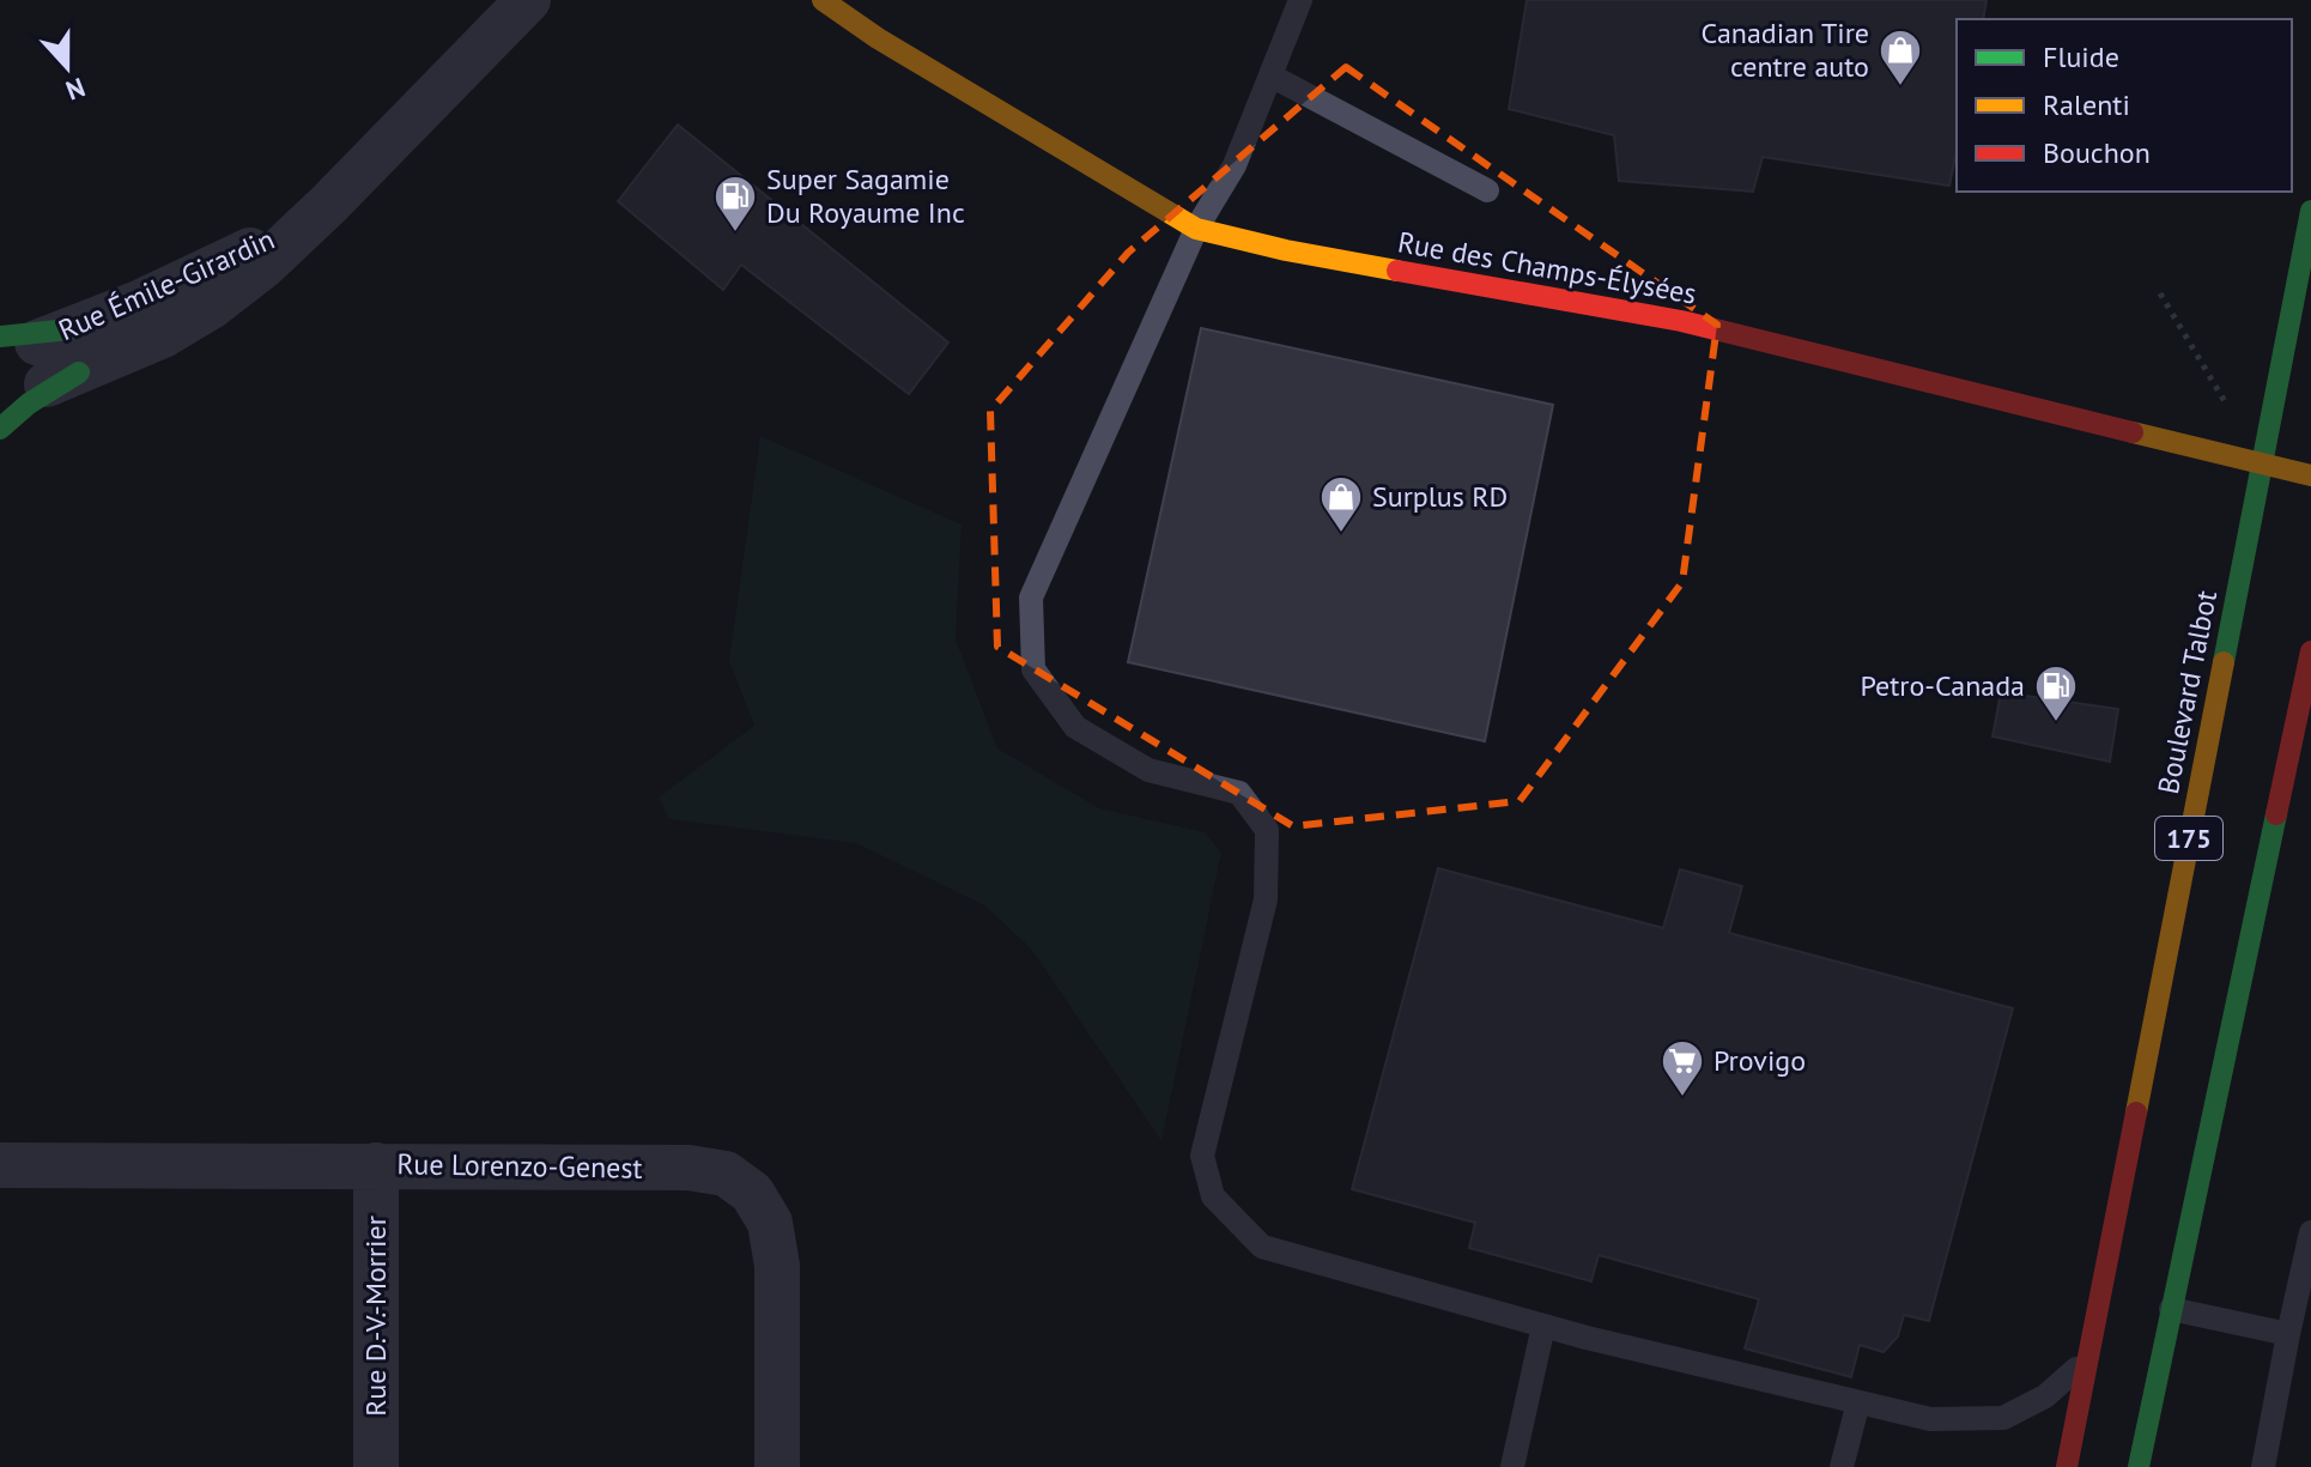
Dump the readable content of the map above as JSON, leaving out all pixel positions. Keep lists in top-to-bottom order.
{
  "streets": {
    "main road": ["Rue des Champs-Élysées", "Boulevard Talbot", "175"],
    "street": ["Rue Émile-Girardin", "Rue Lorenzo-Genest", "Rue D.-V.-Morrier"]
  },
  "crossings": [
    ["Rue des Champs-Élysées", "Boulevard Talbot"],
    ["Rue Lorenzo-Genest", "Rue D.-V.-Morrier"]
  ],
  "places": {
    "shop": ["Canadian Tire centre auto", "Surplus RD"],
    "fuel station": ["Super Sagamie Du Royaume Inc", "Petro-Canada"],
    "supermarket": ["Provigo"]
  },
  "legend": ["Fluide", "Ralenti", "Bouchon"],
  "north": "bottom"
}
